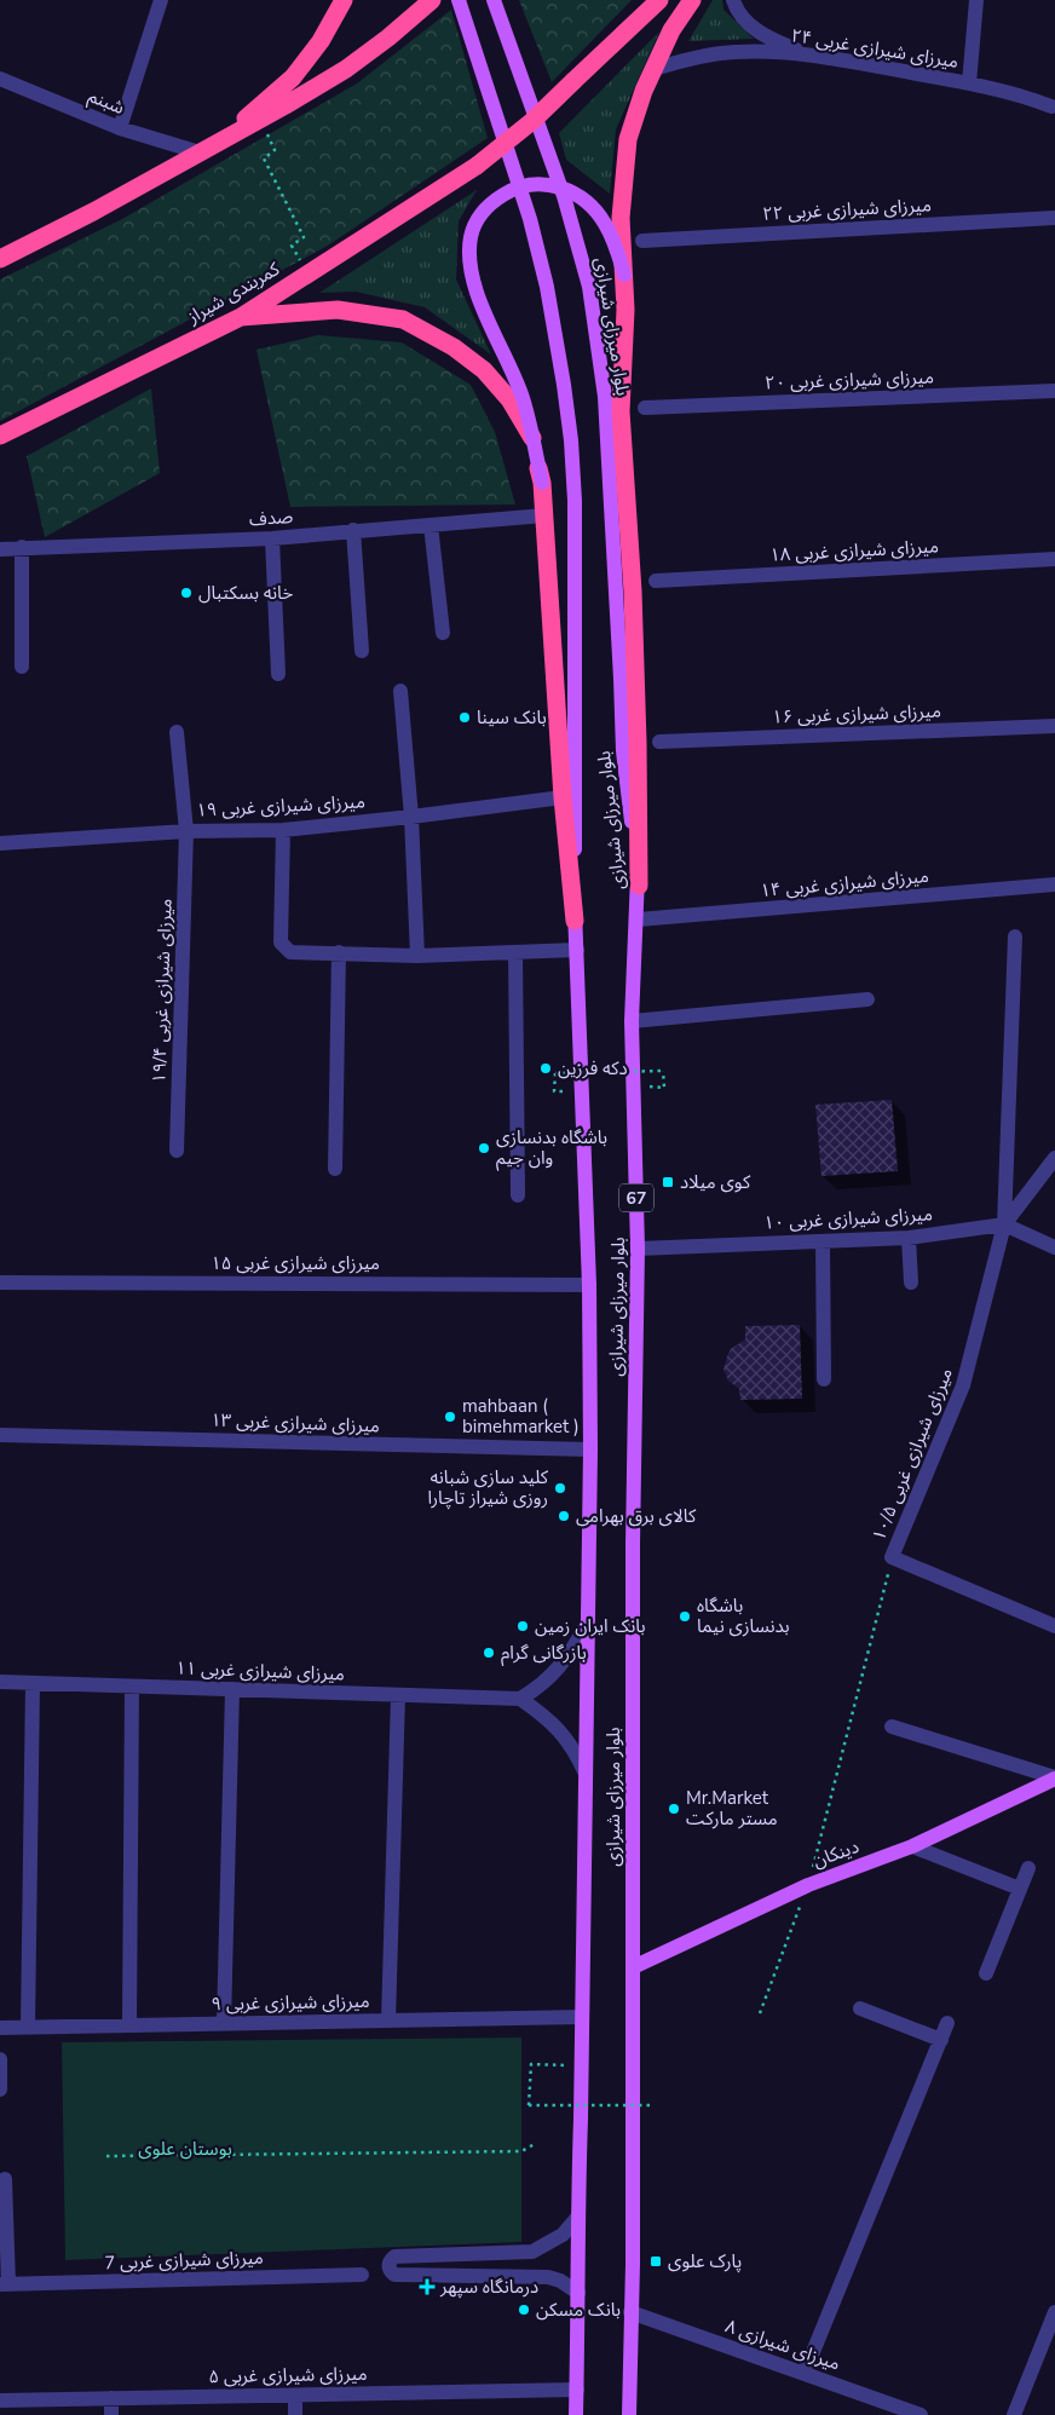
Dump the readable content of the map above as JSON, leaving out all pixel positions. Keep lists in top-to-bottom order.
{
  "streets": {
    "highway": ["کمربندی شیراز"],
    "main road": ["بلوار میرزای شیرازی", "67", "دینکان"],
    "street": [
      "۲۴ میرزای شیرازی غربی",
      "شبنم",
      "۲۲ میرزای شیرازی غربی",
      "۲۰ میرزای شیرازی غربی",
      "صدف",
      "۱۸ میرزای شیرازی غربی",
      "۱۶ میرزای شیرازی غربی",
      "۱۹ میرزای شیرازی غربی",
      "۱۴ میرزای شیرازی غربی",
      "۱۹/۴ میرزای شیرازی غربی",
      "۱۰ میرزای شیرازی غربی",
      "۱۵ میرزای شیرازی غربی",
      "۱۳ میرزای شیرازی غربی",
      "۱۰/۵ میرزای شیرازی غربی",
      "میرزای شیرازی غربی ۱۱",
      "میرزای شیرازی غربی ۹",
      "میرزای شیرازی غربی 7",
      "۸ میرزای شیرازی",
      "۵ میرزای شیرازی غربی"
    ]
  },
  "crossings": [
    ["بلوار میرزای شیرازی", "۱۴ میرزای شیرازی غربی"],
    ["بلوار میرزای شیرازی", "۱۰ میرزای شیرازی غربی"],
    ["بلوار میرزای شیرازی", "۱۵ میرزای شیرازی غربی"],
    ["بلوار میرزای شیرازی", "۱۳ میرزای شیرازی غربی"],
    ["بلوار میرزای شیرازی", "دینکان"],
    ["بلوار میرزای شیرازی", "میرزای شیرازی غربی ۹"],
    ["بلوار میرزای شیرازی", "۸ میرزای شیرازی"],
    ["بلوار میرزای شیرازی", "۵ میرزای شیرازی غربی"],
    ["۱۹ میرزای شیرازی غربی", "۱۹/۴ میرزای شیرازی غربی"],
    ["۱۰ میرزای شیرازی غربی", "۱۰/۵ میرزای شیرازی غربی"]
  ],
  "parks": ["بوستان علوی"],
  "places": {
    "other": [
      "خانه بسکتبال",
      "بانک سینا",
      "دکه فرزین",
      "باشگاه بدنسازی وان جیم",
      "mahbaan ( bimehmarket )",
      "کلید سازی شبانه روزی شیراز تاچارا",
      "کالای برق بهرامی",
      "باشگاه بدنسازی نیما",
      "بانک ایران زمین",
      "بازرگانی گرام",
      "Mr.Market مستر مارکت",
      "بانک مسکن"
    ],
    "transit": ["کوی میلاد", "پارک علوی"],
    "health": ["درمانگاه سپهر"]
  }
}
